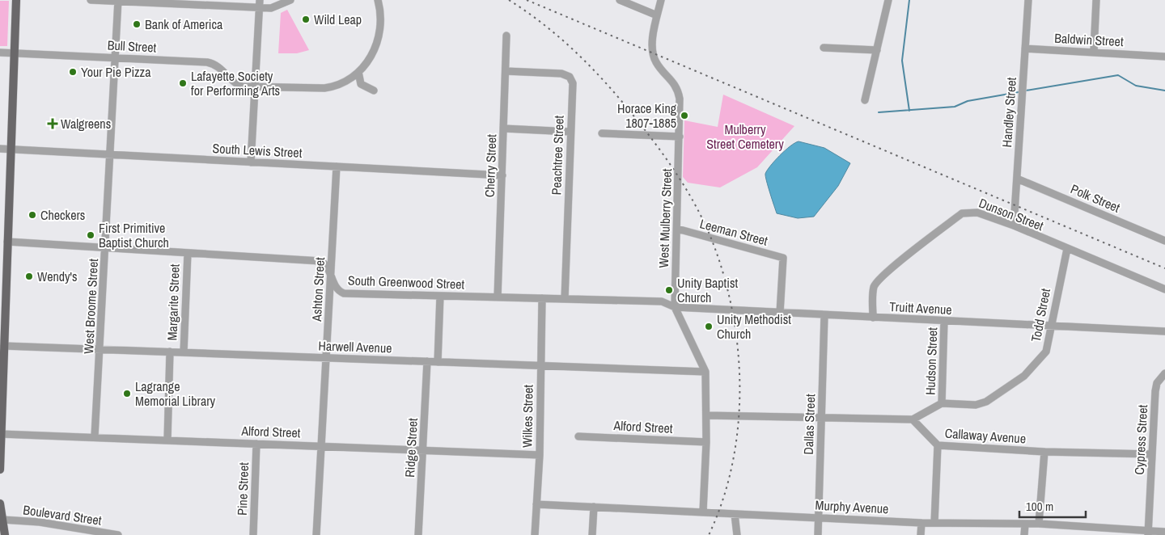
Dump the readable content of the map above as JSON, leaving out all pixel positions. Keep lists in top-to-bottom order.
{
  "streets": {
    "street": [
      "Baldwin Street",
      "Bull Street",
      "Handley Street",
      "South Lewis Street",
      "Peachtree Street",
      "Cherry Street",
      "Polk Street",
      "Dunson Street",
      "West Mulberry Street",
      "Leeman Street",
      "South Greenwood Street",
      "Ashton Street",
      "Margarite Street",
      "West Broome Street",
      "Truitt Avenue",
      "Todd Street",
      "Harwell Avenue",
      "Hudson Street",
      "Wilkes Street",
      "Dallas Street",
      "Alford Street",
      "Callaway Avenue",
      "Cypress Street",
      "Ridge Street",
      "Pine Street",
      "Murphy Avenue",
      "Boulevard Street"
    ]
  },
  "crossings": [
    ["Baldwin Street", "Handley Street"],
    ["Bull Street", "West Broome Street"],
    ["Handley Street", "Polk Street"],
    ["Handley Street", "Dunson Street"],
    ["South Lewis Street", "Cherry Street"],
    ["South Lewis Street", "Ashton Street"],
    ["South Lewis Street", "West Broome Street"],
    ["Peachtree Street", "Cherry Street"],
    ["Peachtree Street", "South Greenwood Street"],
    ["Cherry Street", "South Greenwood Street"],
    ["Dunson Street", "Truitt Avenue"],
    ["Dunson Street", "Todd Street"],
    ["West Mulberry Street", "Leeman Street"],
    ["West Mulberry Street", "South Greenwood Street"],
    ["West Mulberry Street", "Truitt Avenue"],
    ["West Mulberry Street", "Harwell Avenue"],
    ["West Mulberry Street", "Alford Street"],
    ["West Mulberry Street", "Murphy Avenue"],
    ["Leeman Street", "Truitt Avenue"],
    ["South Greenwood Street", "Ashton Street"],
    ["South Greenwood Street", "Margarite Street"],
    ["South Greenwood Street", "West Broome Street"],
    ["South Greenwood Street", "Truitt Avenue"],
    ["South Greenwood Street", "Wilkes Street"],
    ["Ashton Street", "Harwell Avenue"],
    ["Ashton Street", "Alford Street"],
    ["Margarite Street", "Harwell Avenue"],
    ["Margarite Street", "Alford Street"],
    ["West Broome Street", "Harwell Avenue"],
    ["West Broome Street", "Alford Street"],
    ["Truitt Avenue", "Todd Street"],
    ["Truitt Avenue", "Hudson Street"],
    ["Truitt Avenue", "Dallas Street"],
    ["Todd Street", "Hudson Street"],
    ["Harwell Avenue", "Wilkes Street"],
    ["Harwell Avenue", "Ridge Street"],
    ["Wilkes Street", "Alford Street"],
    ["Wilkes Street", "Murphy Avenue"],
    ["Dallas Street", "Murphy Avenue"],
    ["Alford Street", "Ridge Street"],
    ["Alford Street", "Pine Street"],
    ["Callaway Avenue", "Cypress Street"],
    ["Cypress Street", "Murphy Avenue"]
  ],
  "parks": ["Mulberry Street Cemetery"],
  "places": {
    "other": [
      "Wild Leap",
      "Bank of America",
      "Your Pie Pizza",
      "Lafayette Society for Performing Arts",
      "Horace King 1807-1885",
      "Checkers",
      "First Primitive Baptist Church",
      "Wendy's",
      "Unity Baptist Church",
      "Unity Methodist Church",
      "Lagrange Memorial Library"
    ],
    "health": ["Walgreens"]
  },
  "scale_bar": "100 m"
}
